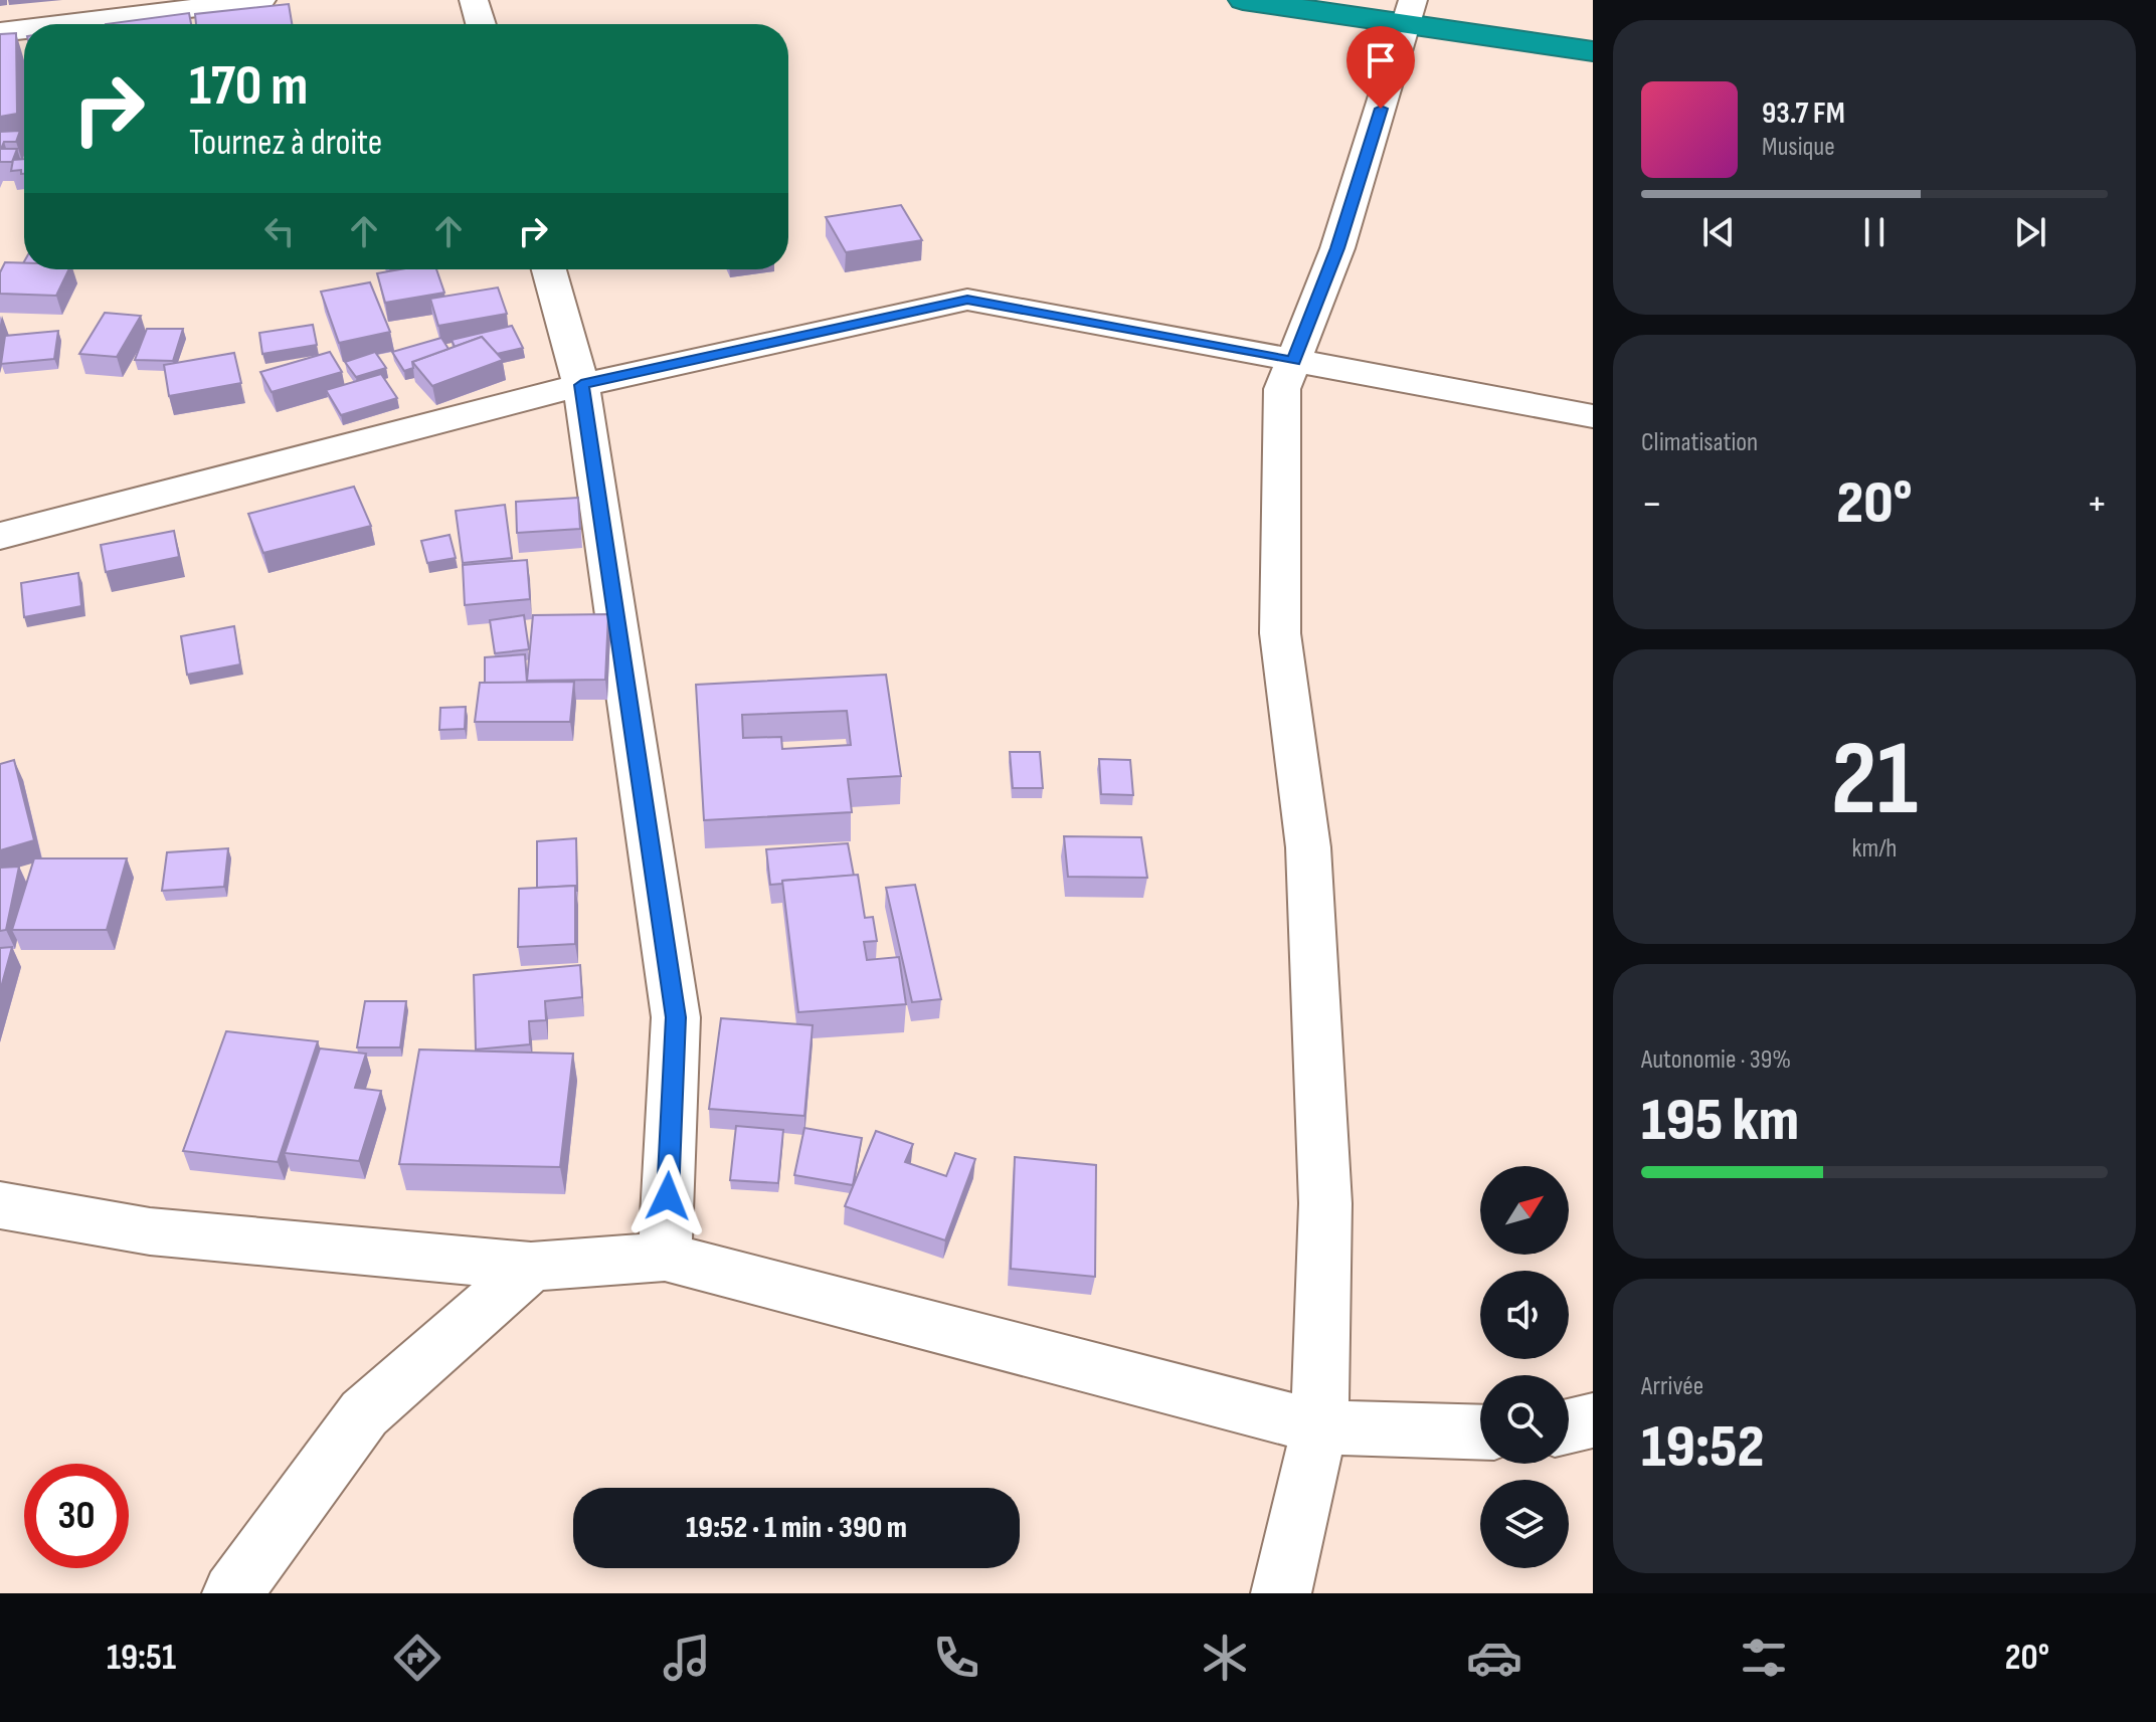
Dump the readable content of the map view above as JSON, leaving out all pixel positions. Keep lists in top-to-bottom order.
{
  "north": "top right",
  "page": {
    "turn": ["170 m", "Tournez à droite"],
    "song": ["93.7 FM", "Musique"],
    "tile": [
      "Climatisation",
      ["21", "km/h"],
      ["Autonomie · 39%", "195 km"],
      ["Arrivée", "19:52"]
    ],
    "heat": ["−", "20°", "+"],
    "limit": "30",
    "trip": "19:52 · 1 min · 390 m",
    "tabs": ["19:51", "20°"]
  }
}
